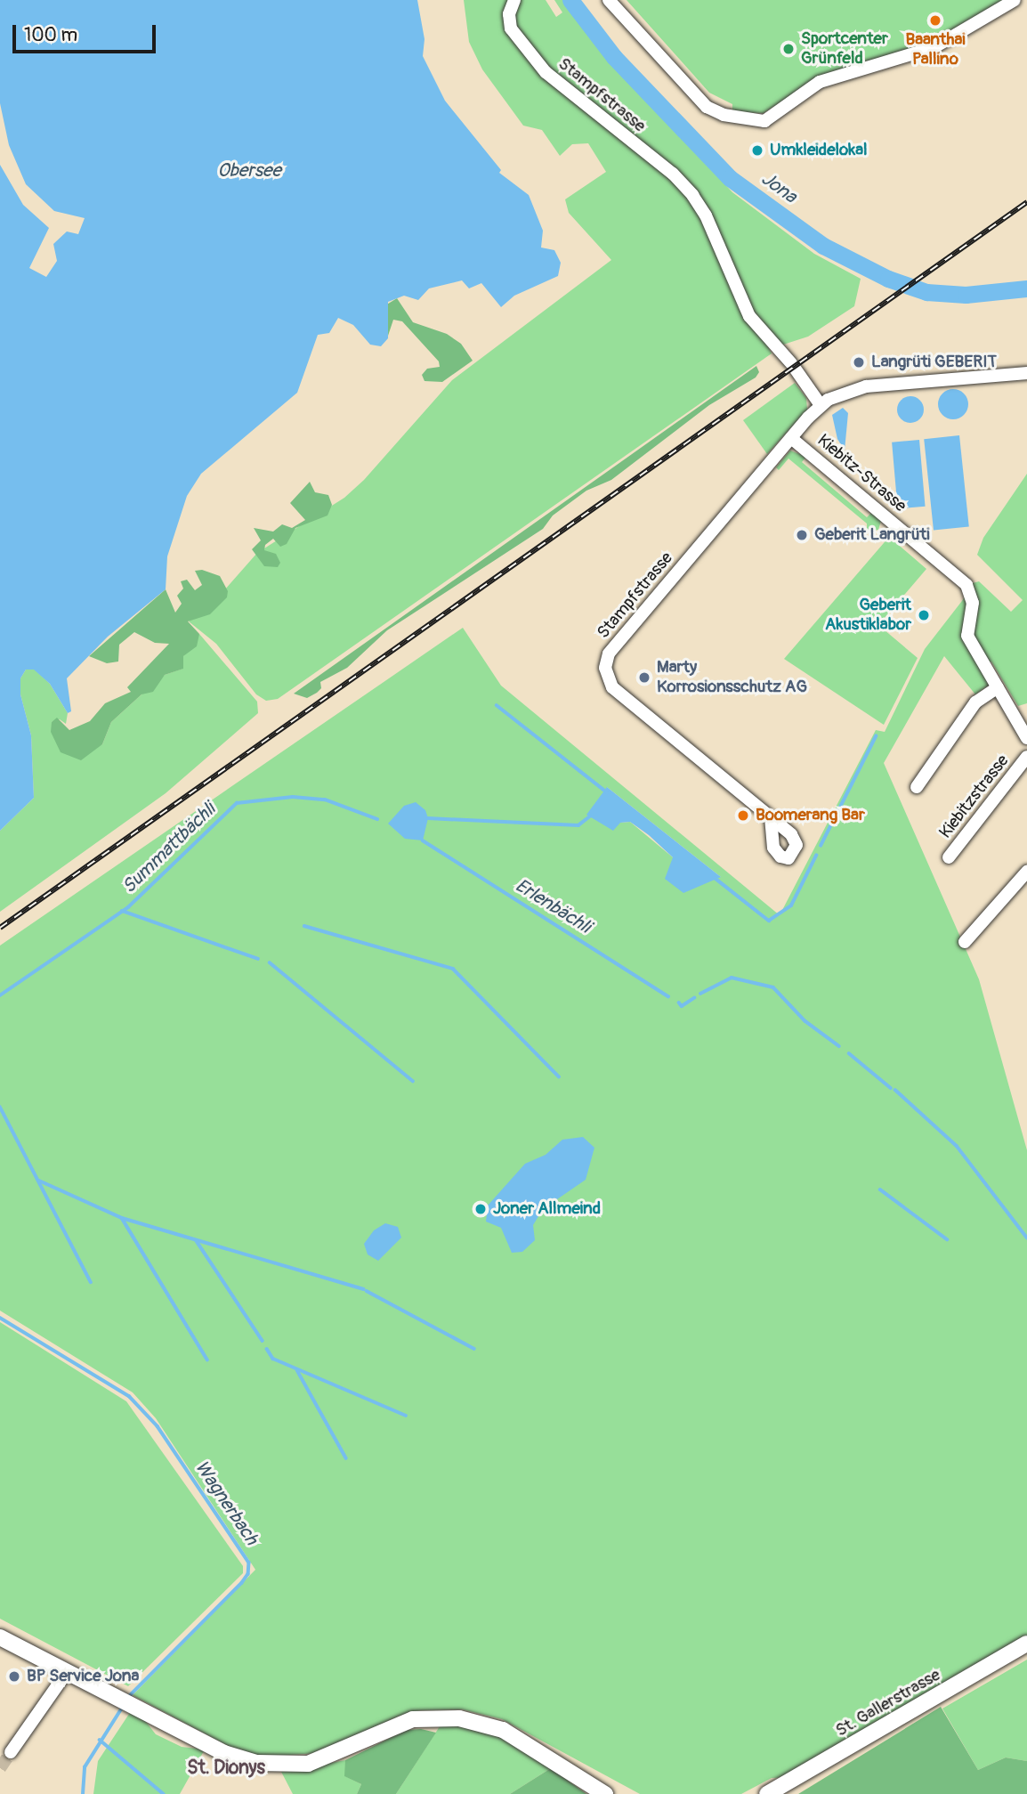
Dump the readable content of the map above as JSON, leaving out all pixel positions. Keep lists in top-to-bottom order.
{
  "streets": {
    "main road": ["St. Gallerstrasse"],
    "street": ["Stampfstrasse", "Kiebitz-Strasse", "Kiebitzstrasse"]
  },
  "crossings": [
    ["Stampfstrasse", "Kiebitz-Strasse"]
  ],
  "districts": ["St. Dionys"],
  "water": [
    "Obersee",
    "Jona",
    "Summattbächli",
    "Erlenbächli",
    "Wagnerbach"
  ],
  "places": [
    "Baanthai Pallino",
    "Sportcenter Grünfeld",
    "Umkleidelokal",
    "Langrüti GEBERIT",
    "Geberit Langrüti",
    "Geberit Akustiklabor",
    "Marty Korrosionsschutz AG",
    "Boomerang Bar",
    "Joner Allmeind",
    "BP Service Jona"
  ],
  "scale_bar": "100 m"
}
